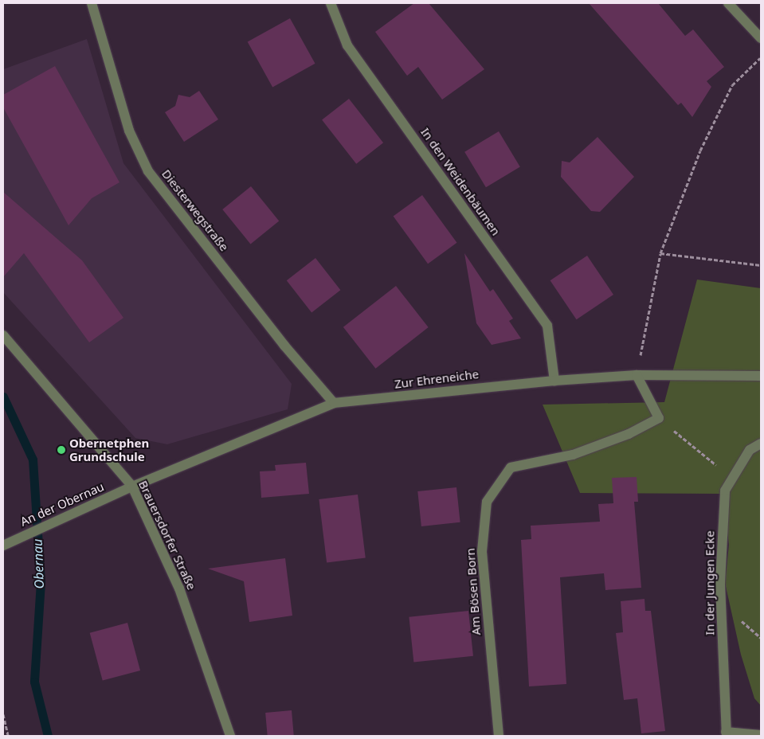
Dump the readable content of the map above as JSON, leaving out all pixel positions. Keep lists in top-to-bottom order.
{
  "streets": {
    "street": [
      "In den Weidenbäumen",
      "Diesterwegstraße",
      "Zur Ehreneiche",
      "An der Obernau",
      "Brauersdorfer Straße",
      "In der Jungen Ecke",
      "Am Bösen Born"
    ]
  },
  "crossings": [
    ["In den Weidenbäumen", "Zur Ehreneiche"],
    ["Diesterwegstraße", "Zur Ehreneiche"],
    ["Zur Ehreneiche", "An der Obernau"],
    ["Zur Ehreneiche", "Brauersdorfer Straße"],
    ["An der Obernau", "Brauersdorfer Straße"]
  ],
  "water": ["Obernau"],
  "places": ["Obernetphen Grundschule"]
}
